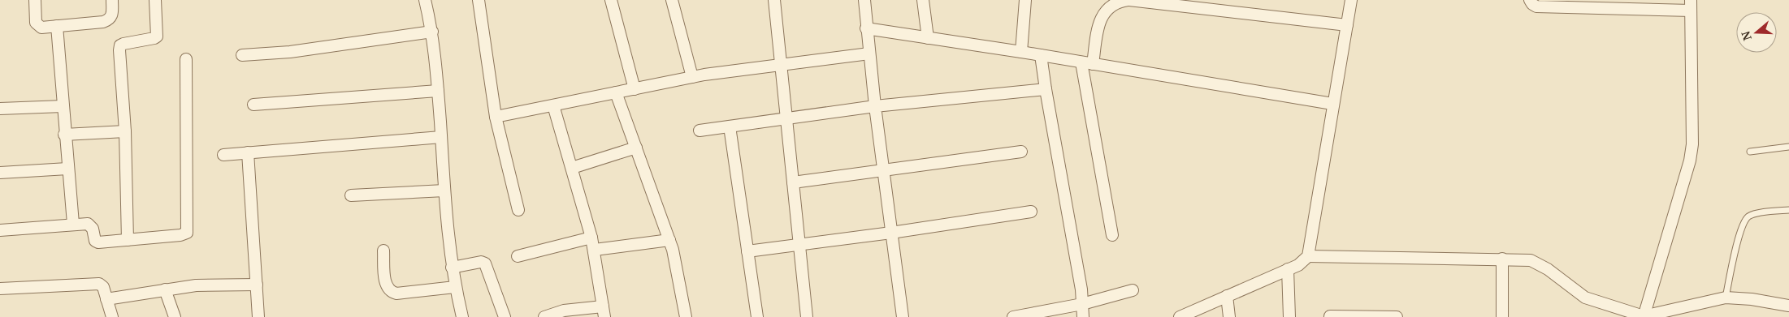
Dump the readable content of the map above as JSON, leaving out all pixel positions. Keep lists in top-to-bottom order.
{
  "north": "left"
}
